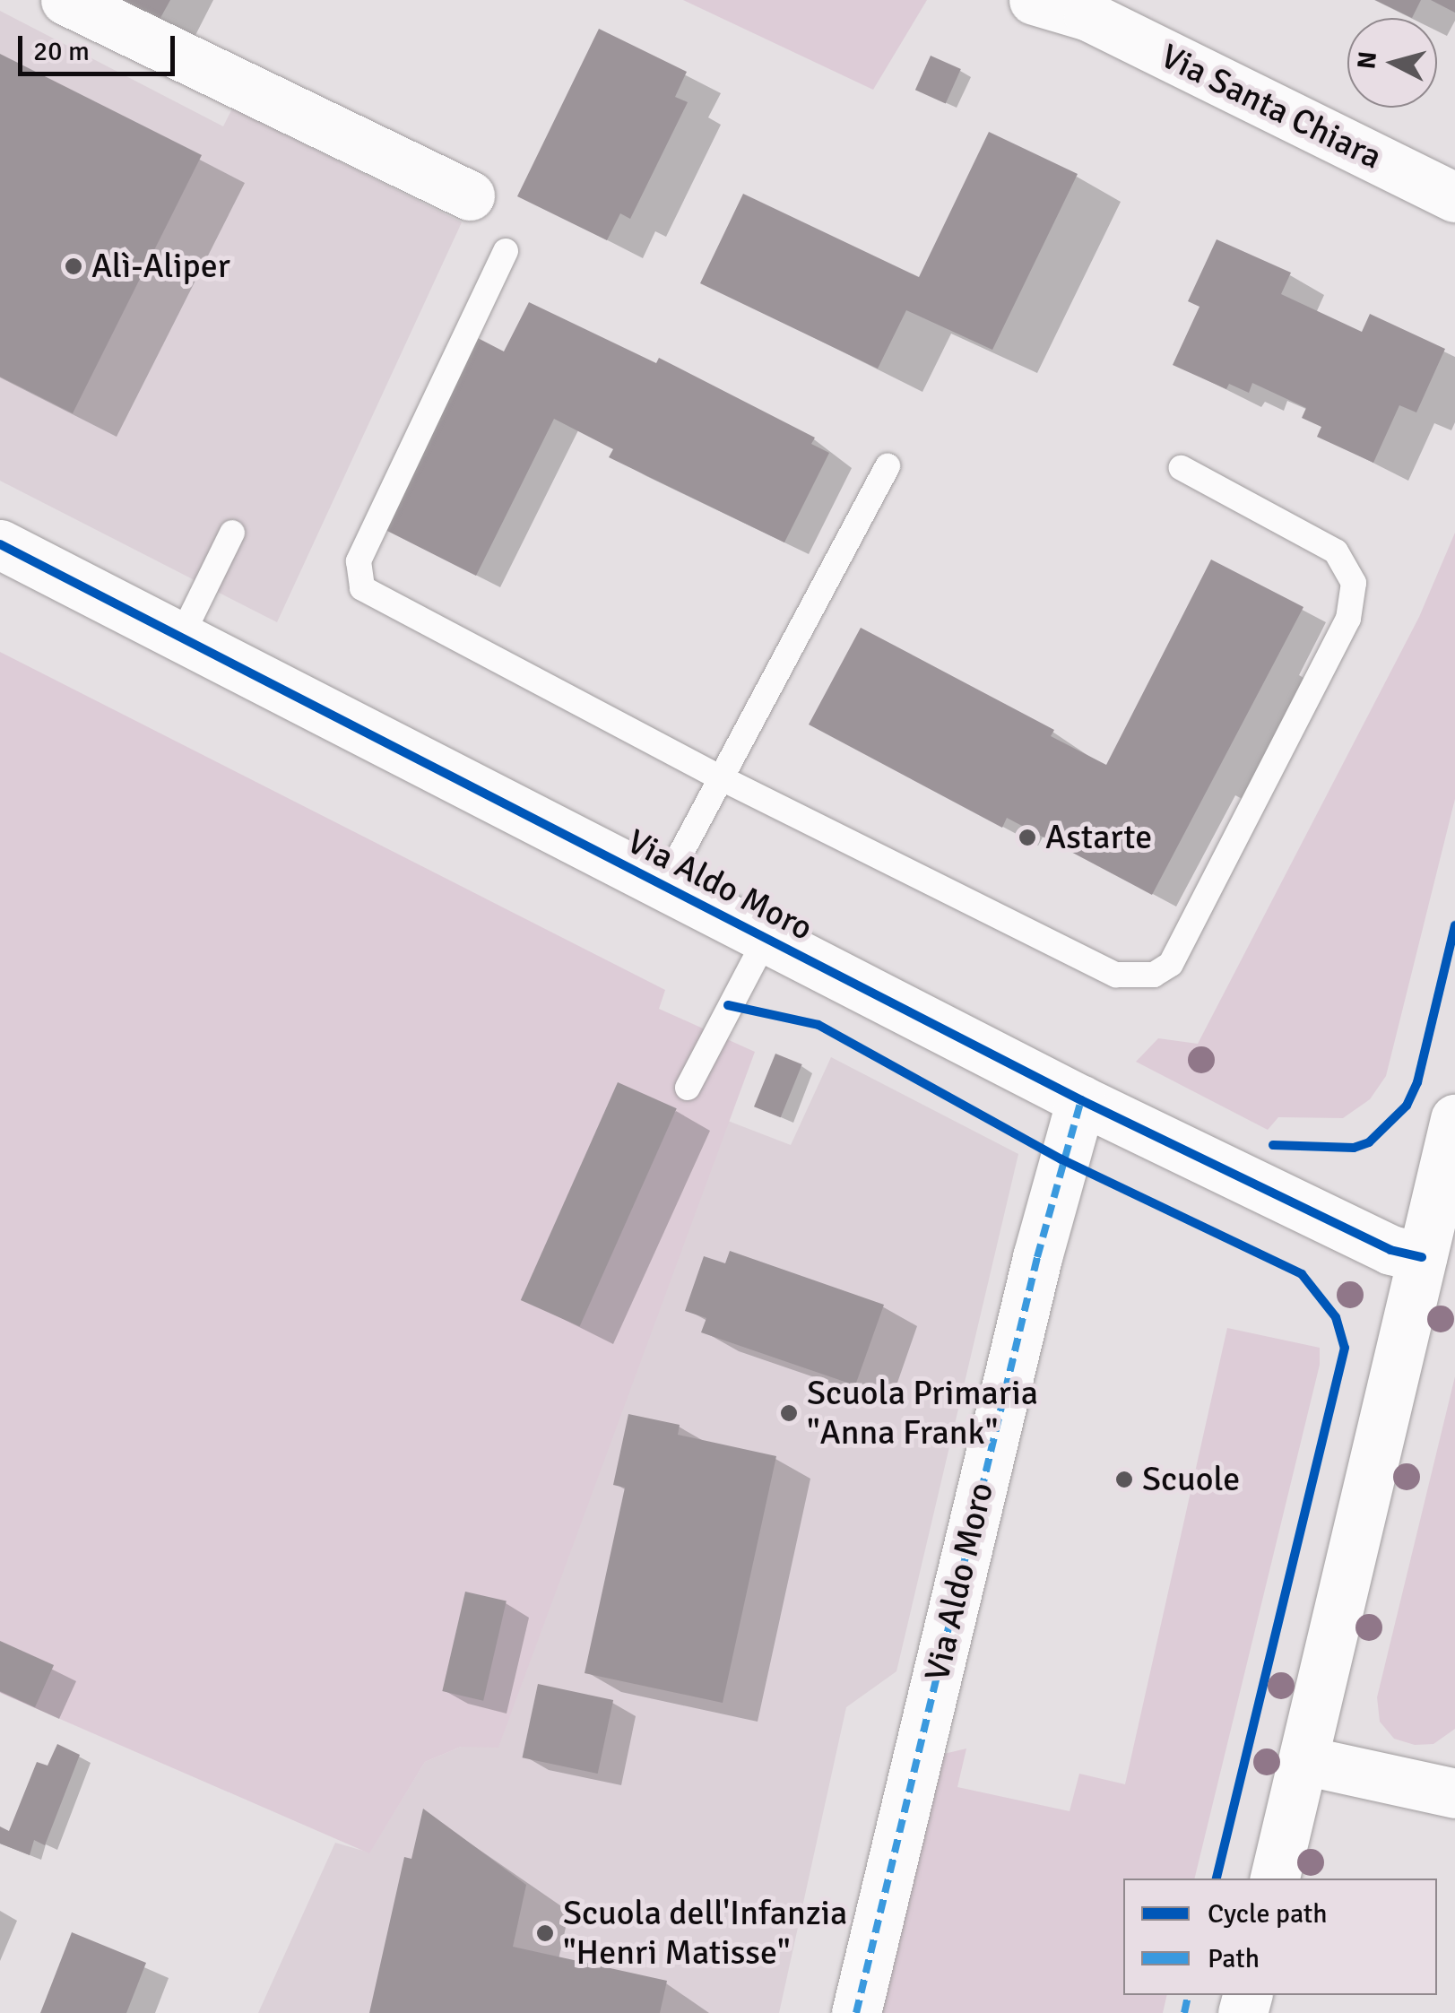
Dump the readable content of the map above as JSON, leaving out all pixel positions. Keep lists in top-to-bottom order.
{
  "streets": {
    "street": ["Via Santa Chiara", "Via Aldo Moro"]
  },
  "places": [
    "Alì-Aliper",
    "Astarte",
    "Scuola Primaria \"Anna Frank\"",
    "Scuole",
    "Scuola dell'Infanzia \"Henri Matisse\""
  ],
  "legend": ["Cycle path", "Path"],
  "scale_bar": "20 m",
  "north": "left"
}
